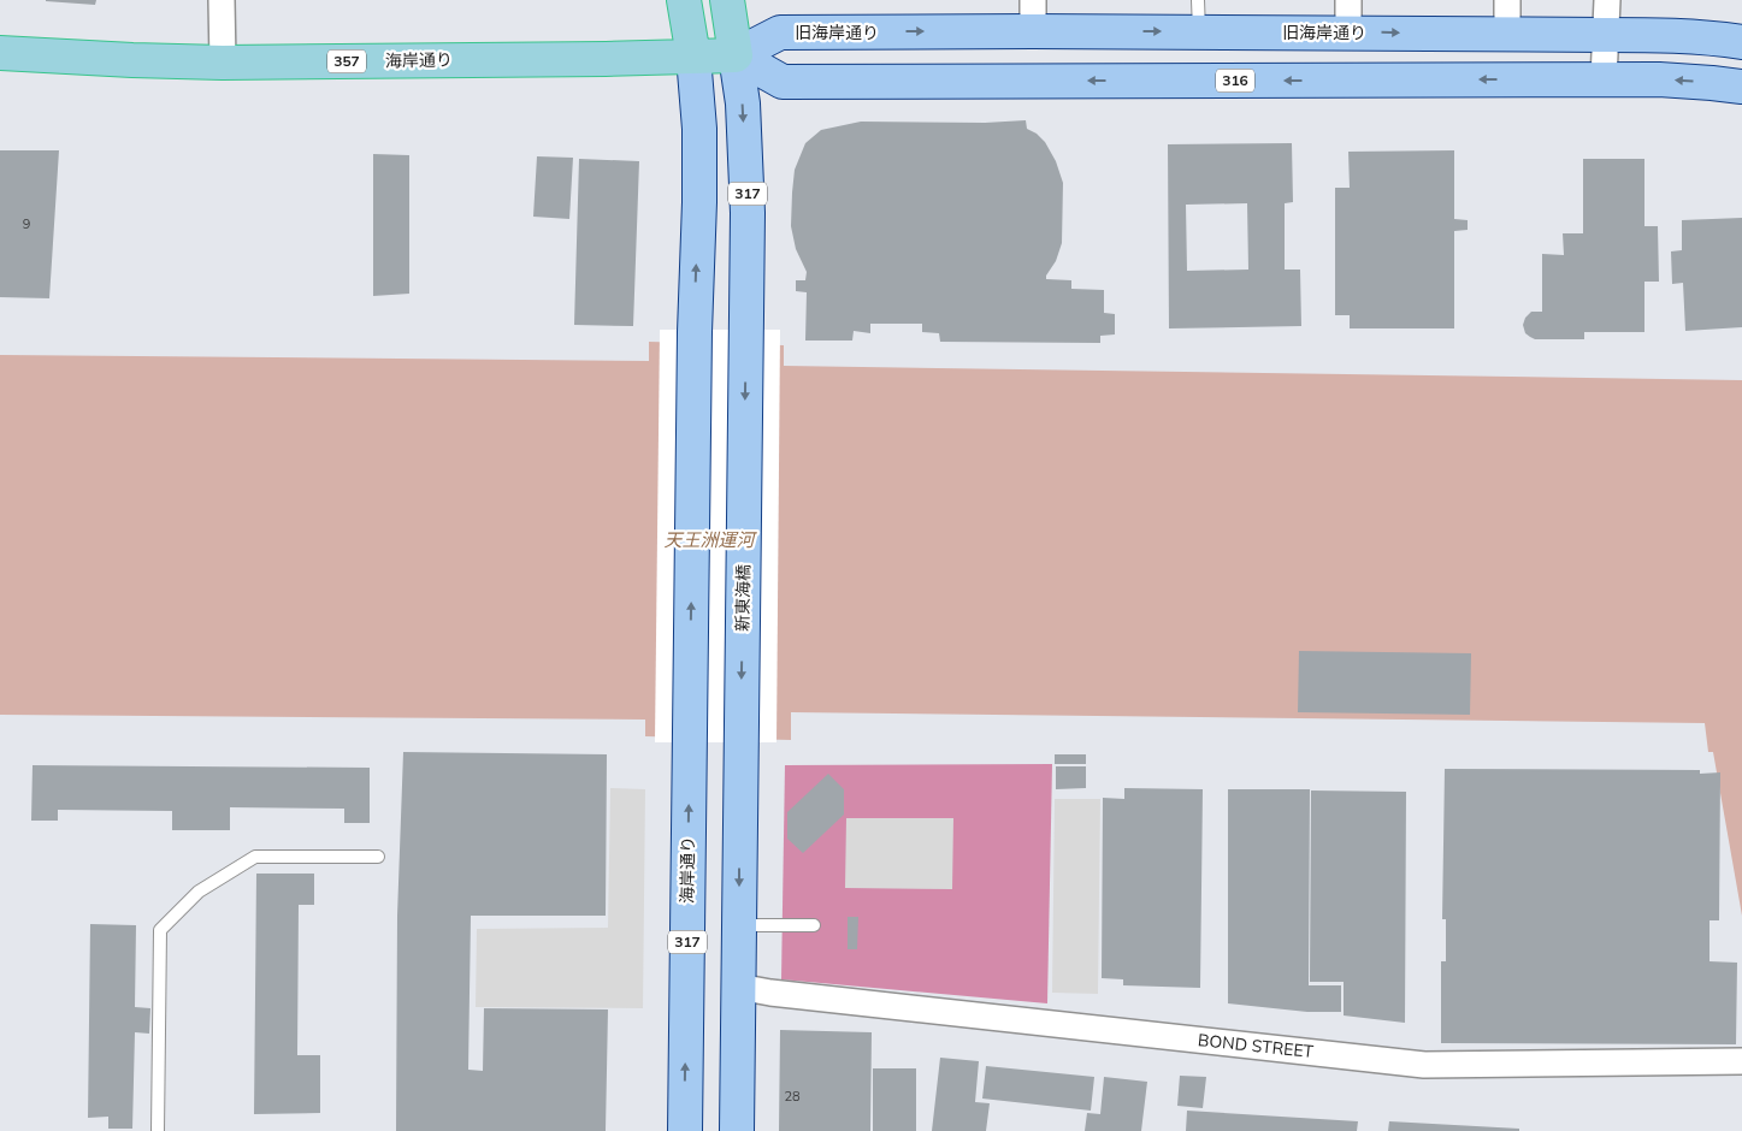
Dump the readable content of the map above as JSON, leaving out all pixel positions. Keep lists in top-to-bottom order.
{
  "streets": {
    "highway": ["海岸通り", "357"],
    "main road": [
      "旧海岸通り",
      "316",
      "317",
      "新東海橋"
    ],
    "street": ["BOND STREET"]
  },
  "crossings": [
    ["旧海岸通り", "海岸通り"],
    ["旧海岸通り", "316"],
    ["旧海岸通り", "新東海橋"],
    ["海岸通り", "316"],
    ["海岸通り", "新東海橋"],
    ["316", "新東海橋"],
    ["317", "新東海橋"],
    ["317", "BOND STREET"]
  ],
  "one_way": ["海岸通り", "新東海橋"],
  "water": ["天王洲運河"],
  "house_numbers": ["9", "28"]
}
